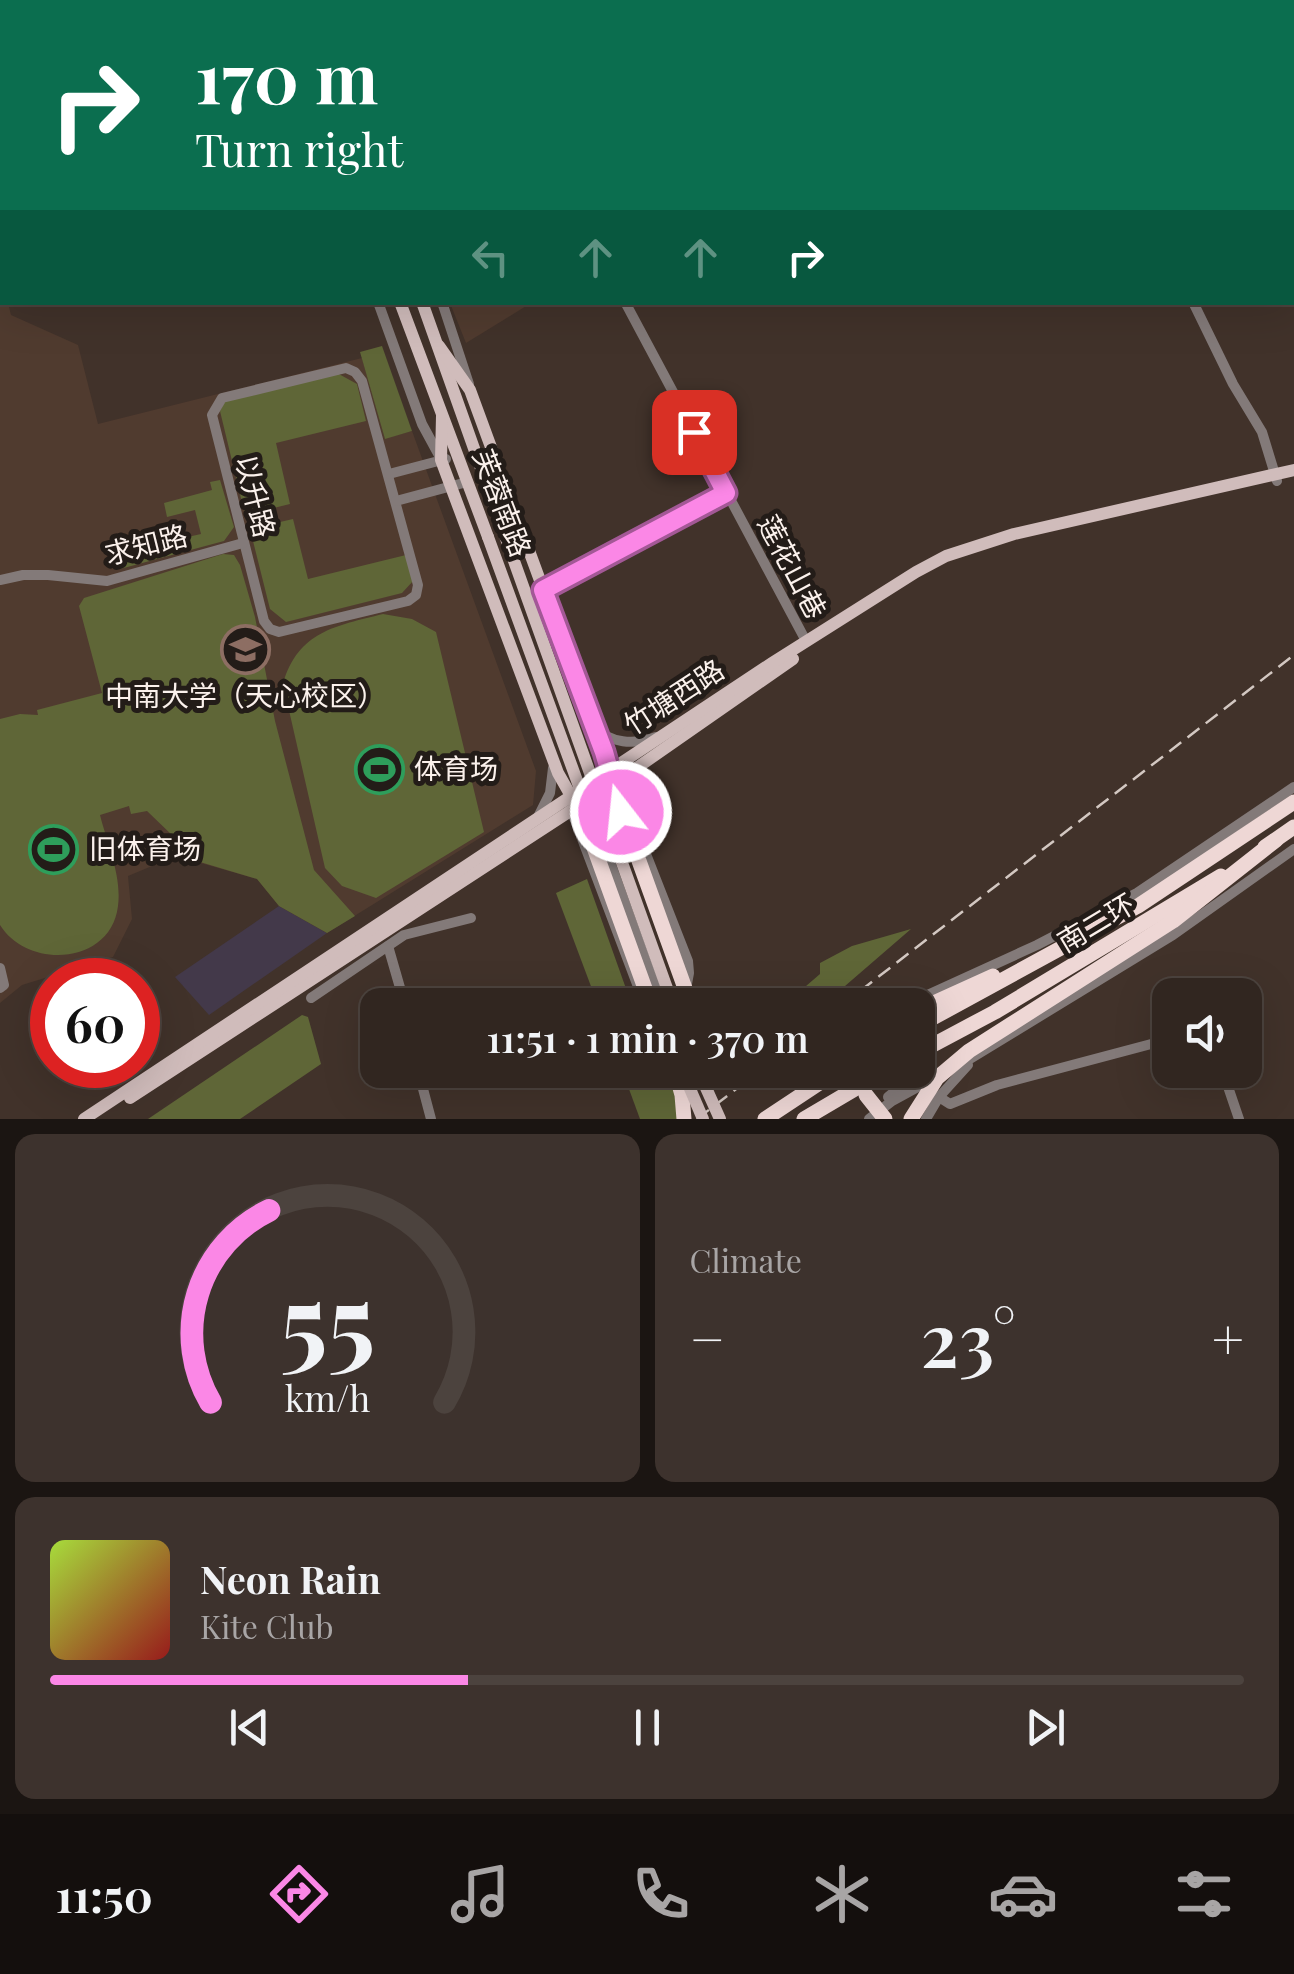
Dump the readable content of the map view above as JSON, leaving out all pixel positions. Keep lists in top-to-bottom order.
{
  "streets": {
    "highway": ["南二环"],
    "main road": ["芙蓉南路", "竹塘西路"],
    "street": ["以升路", "求知路", "莲花山巷"]
  },
  "crossings": [
    ["以升路", "求知路"],
    ["莲花山巷", "竹塘西路"]
  ],
  "places": {
    "school or university": ["中南大学（天心校区）"],
    "sports": ["体育场", "旧体育场"]
  },
  "page": {
    "turn": ["170 m", "Turn right"],
    "limit": "60",
    "trip": "11:51 · 1 min · 370 m",
    "tile": "Climate",
    "heat": ["−", "23°", "+"],
    "song": ["Neon Rain", "Kite Club"],
    "tabs": "11:50",
    "gauge": ["55", "km/h"]
  }
}
